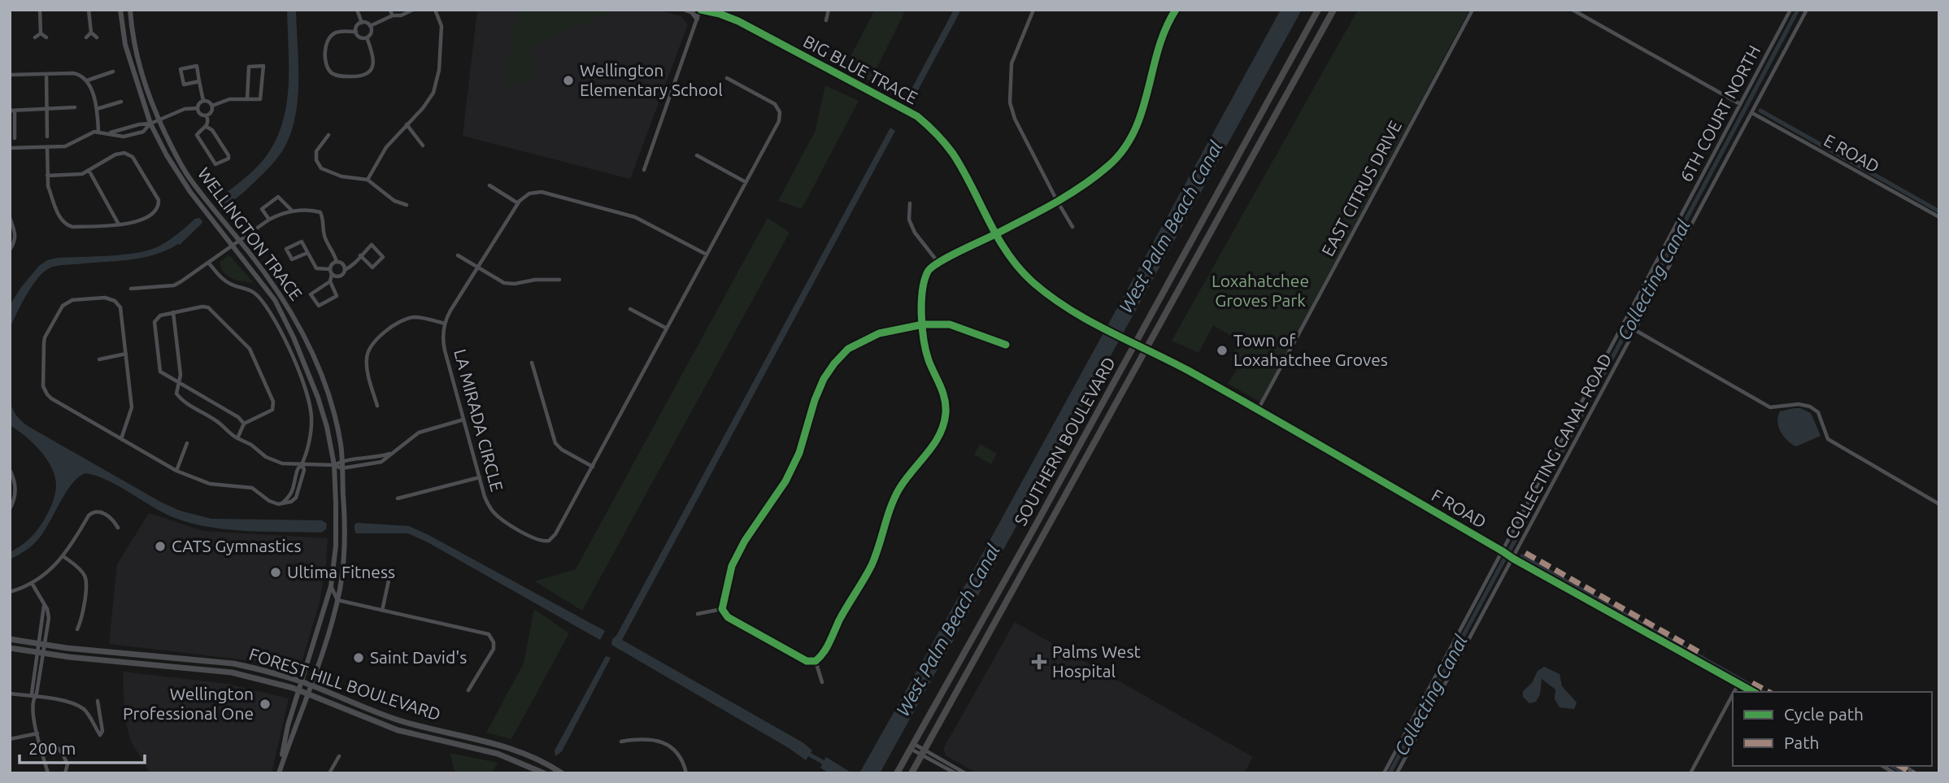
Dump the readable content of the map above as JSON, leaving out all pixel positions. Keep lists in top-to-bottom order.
{
  "streets": {
    "highway": ["SOUTHERN BOULEVARD"],
    "main road": ["FOREST HILL BOULEVARD"],
    "street": [
      "BIG BLUE TRACE",
      "6TH COURT NORTH",
      "E ROAD",
      "EAST CITRUS DRIVE",
      "WELLINGTON TRACE",
      "LA MIRADA CIRCLE",
      "COLLECTING CANAL ROAD",
      "F ROAD"
    ]
  },
  "crossings": [
    ["BIG BLUE TRACE", "SOUTHERN BOULEVARD"],
    ["BIG BLUE TRACE", "F ROAD"],
    ["6TH COURT NORTH", "F ROAD"],
    ["E ROAD", "COLLECTING CANAL ROAD"],
    ["EAST CITRUS DRIVE", "F ROAD"],
    ["WELLINGTON TRACE", "FOREST HILL BOULEVARD"],
    ["SOUTHERN BOULEVARD", "F ROAD"],
    ["COLLECTING CANAL ROAD", "F ROAD"]
  ],
  "water": ["West Palm Beach Canal", "Collecting Canal"],
  "parks": ["Loxahatchee Groves Park"],
  "places": {
    "other": [
      "Wellington Elementary School",
      "Town of Loxahatchee Groves",
      "CATS Gymnastics",
      "Ultima Fitness",
      "Saint David's",
      "Wellington Professional One"
    ],
    "health": ["Palms West Hospital"]
  },
  "legend": ["Cycle path", "Path"],
  "scale_bar": "200 m"
}
